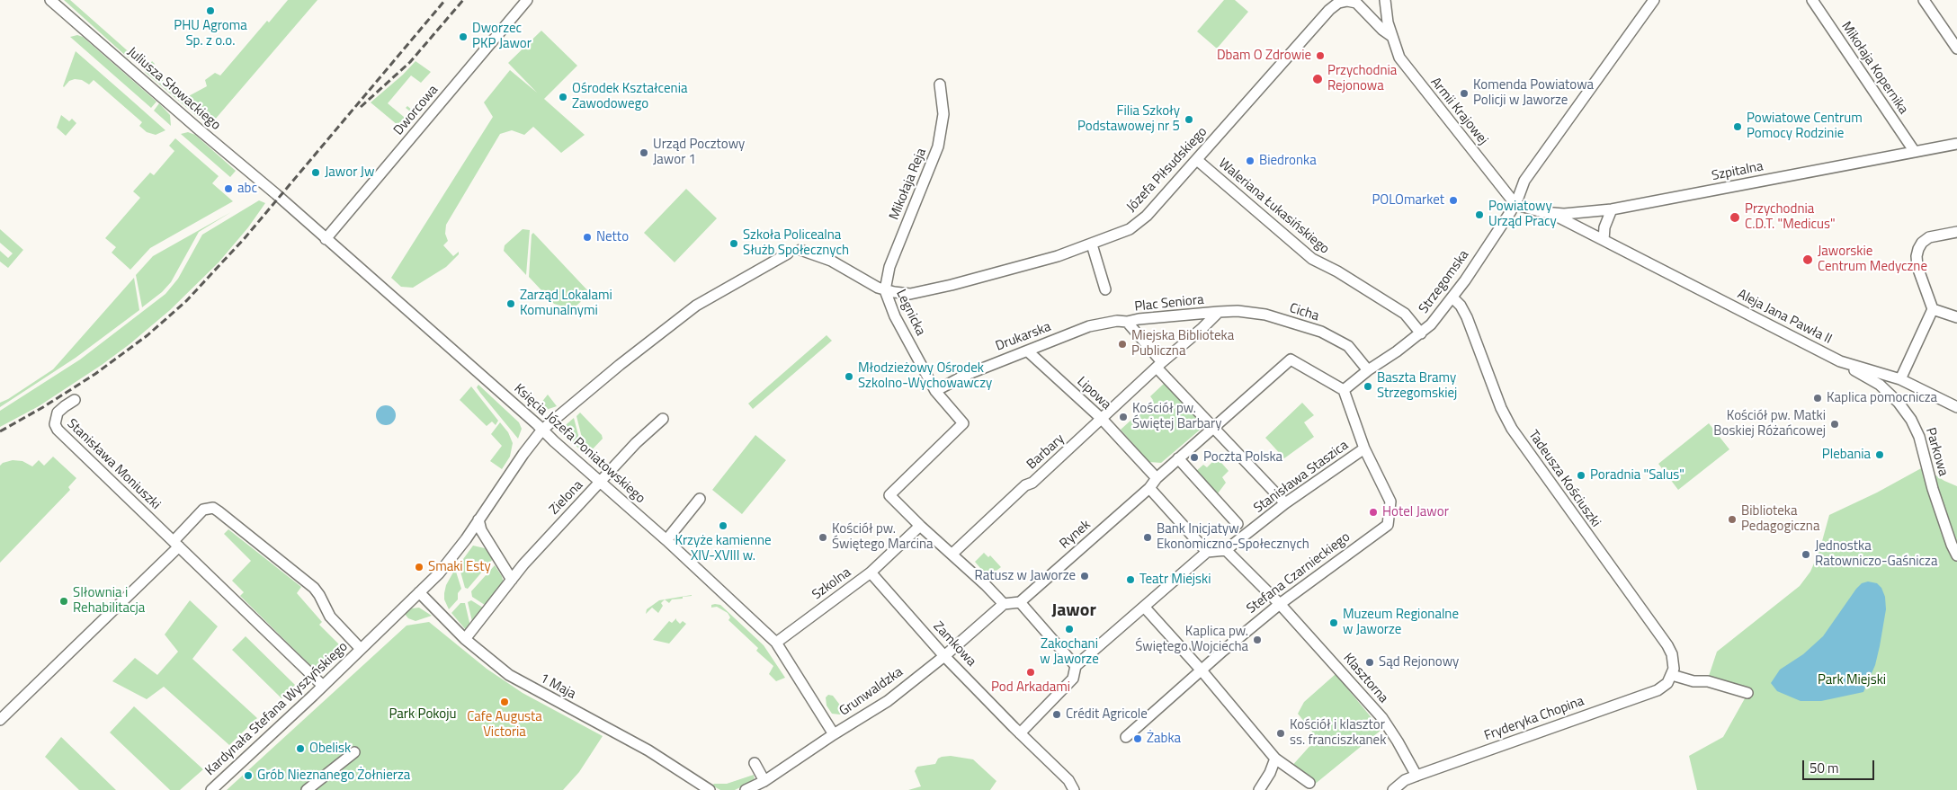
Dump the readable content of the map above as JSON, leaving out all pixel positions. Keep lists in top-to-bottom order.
{
  "streets": {
    "street": [
      "Mikołaja Kopernika",
      "Juliusza Słowackiego",
      "Dworcowa",
      "Armii Krajowej",
      "Józefa Piłsudskiego",
      "Szpitalna",
      "Mikołaja Reja",
      "Waleriana Łukasińskiego",
      "Strzegomska",
      "Plac Seniora",
      "Legnicka",
      "Cicha",
      "Aleja Jana Pawła II",
      "Drukarska",
      "Lipowa",
      "Księcia Józefa Poniatowskiego",
      "Barbary",
      "Parkowa",
      "Stanisława Moniuszki",
      "Stanisława Staszica",
      "Tadeusza Kościuszki",
      "Zielona",
      "Rynek",
      "Stefana Czarnieckiego",
      "Szkolna",
      "Zamkowa",
      "Klasztorna",
      "1 Maja",
      "Grunwaldzka",
      "Kardynała Stefana Wyszyńskiego",
      "Fryderyka Chopina"
    ]
  },
  "crossings": [
    ["Mikołaja Kopernika", "Szpitalna"],
    ["Juliusza Słowackiego", "Księcia Józefa Poniatowskiego"],
    ["Dworcowa", "Księcia Józefa Poniatowskiego"],
    ["Armii Krajowej", "Józefa Piłsudskiego"],
    ["Armii Krajowej", "Szpitalna"],
    ["Armii Krajowej", "Strzegomska"],
    ["Józefa Piłsudskiego", "Mikołaja Reja"],
    ["Józefa Piłsudskiego", "Waleriana Łukasińskiego"],
    ["Józefa Piłsudskiego", "Legnicka"],
    ["Szpitalna", "Strzegomska"],
    ["Szpitalna", "Aleja Jana Pawła II"],
    ["Mikołaja Reja", "Legnicka"],
    ["Waleriana Łukasińskiego", "Strzegomska"],
    ["Strzegomska", "Cicha"],
    ["Strzegomska", "Stanisława Staszica"],
    ["Strzegomska", "Tadeusza Kościuszki"],
    ["Strzegomska", "Rynek"],
    ["Plac Seniora", "Cicha"],
    ["Plac Seniora", "Drukarska"],
    ["Plac Seniora", "Barbary"],
    ["Legnicka", "Drukarska"],
    ["Legnicka", "Szkolna"],
    ["Aleja Jana Pawła II", "Parkowa"],
    ["Drukarska", "Lipowa"],
    ["Lipowa", "Barbary"],
    ["Lipowa", "Rynek"],
    ["Księcia Józefa Poniatowskiego", "Zielona"],
    ["Księcia Józefa Poniatowskiego", "Szkolna"],
    ["Księcia Józefa Poniatowskiego", "Grunwaldzka"],
    ["Księcia Józefa Poniatowskiego", "Kardynała Stefana Wyszyńskiego"],
    ["Stanisława Moniuszki", "Kardynała Stefana Wyszyńskiego"],
    ["Stanisława Staszica", "Rynek"],
    ["Stanisława Staszica", "Stefana Czarnieckiego"],
    ["Stanisława Staszica", "Klasztorna"],
    ["Tadeusza Kościuszki", "Fryderyka Chopina"],
    ["Zielona", "1 Maja"],
    ["Stefana Czarnieckiego", "Klasztorna"],
    ["Szkolna", "Zamkowa"],
    ["Zamkowa", "Grunwaldzka"],
    ["Klasztorna", "Fryderyka Chopina"],
    ["1 Maja", "Kardynała Stefana Wyszyńskiego"]
  ],
  "districts": ["Jawor"],
  "parks": ["Park Miejski", "Park Pokoju"],
  "places": [
    "PHU Agroma Sp. z o.o.",
    "Dworzec PKP Jawor",
    "Dbam O Zdrowie",
    "Przychodnia Rejonowa",
    "Komenda Powiatowa Policji w Jaworze",
    "Ośrodek Kształcenia Zawodowego",
    "Filia Szkoły Podstawowej nr 5",
    "Powiatowe Centrum Pomocy Rodzinie",
    "Urząd Pocztowy Jawor 1",
    "Biedronka",
    "Jawor Jw",
    "abc",
    "POLOmarket",
    "Powiatowy Urząd Pracy",
    "Przychodnia C.D.T. \"Medicus\"",
    "Netto",
    "Szkoła Policealna Służb Społecznych",
    "Jaworskie Centrum Medyczne",
    "Zarząd Lokalami Komunalnymi",
    "Miejska Biblioteka Publiczna",
    "Młodzieżowy Ośrodek Szkolno-Wychowawczy",
    "Baszta Bramy Strzegomskiej",
    "Kaplica pomocnicza",
    "Kościół pw. Świętej Barbary",
    "Kościół pw. Matki Boskiej Różańcowej",
    "Plebania",
    "Poczta Polska",
    "Poradnia \"Salus\"",
    "Hotel Jawor",
    "Biblioteka Pedagogiczna",
    "Krzyże kamienne XIV-XVIII w.",
    "Kościół pw. Świętego Marcina",
    "Bank Inicjatyw Ekonomiczno-Społecznych",
    "Jednostka Ratowniczo-Gaśnicza",
    "Smaki Esty",
    "Ratusz w Jaworze",
    "Teatr Miejski",
    "SIłownia i Rehabilitacja",
    "Muzeum Regionalne w Jaworze",
    "Zakochani w Jaworze",
    "Kaplica pw. Świętego Wojciecha",
    "Sąd Rejonowy",
    "Pod Arkadami",
    "Cafe Augusta Victoria",
    "Crédit Agricole",
    "Kościół i klasztor ss. franciszkanek",
    "Żabka",
    "Obelisk",
    "Grób Nieznanego Żołnierza"
  ],
  "scale_bar": "50 m"
}
